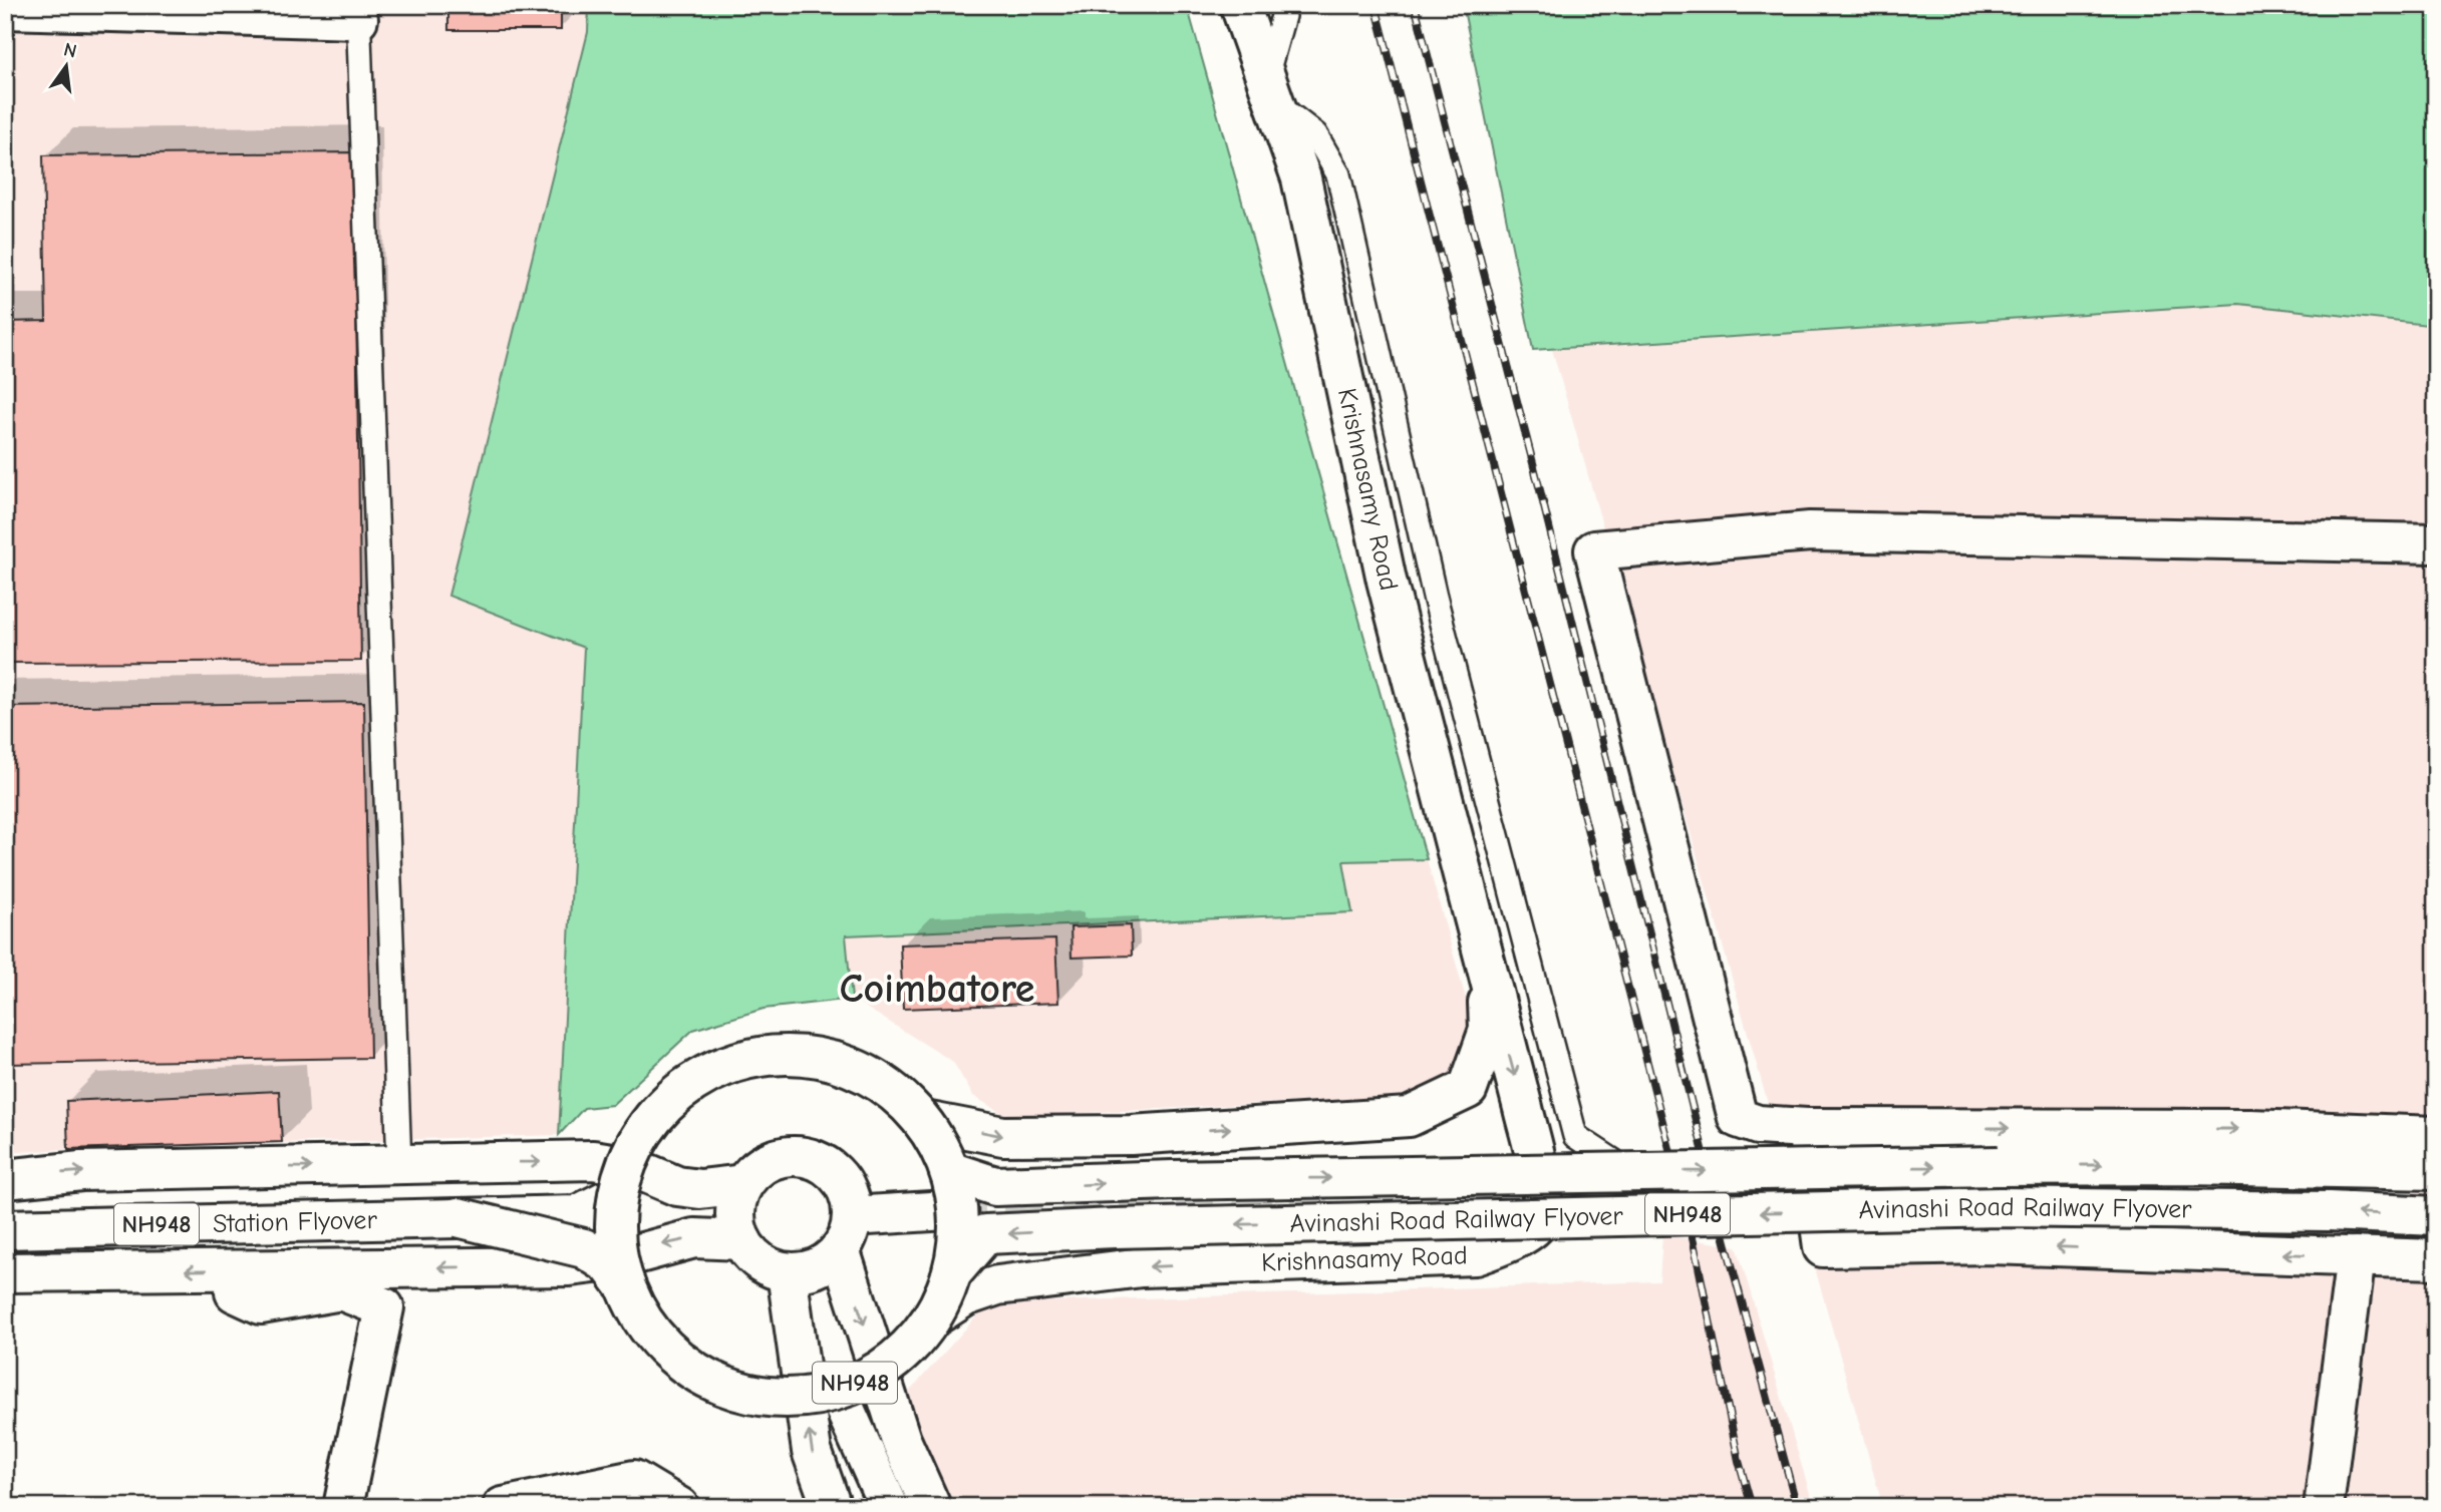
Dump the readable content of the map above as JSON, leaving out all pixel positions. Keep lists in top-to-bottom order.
{
  "streets": {
    "main road": [
      "Krishnasamy Road",
      "Avinashi Road Railway Flyover",
      "NH948",
      "Station Flyover"
    ]
  },
  "crossings": [
    ["Krishnasamy Road", "Station Flyover"],
    ["Avinashi Road Railway Flyover", "Station Flyover"]
  ],
  "districts": ["Coimbatore"],
  "north": "top"
}
